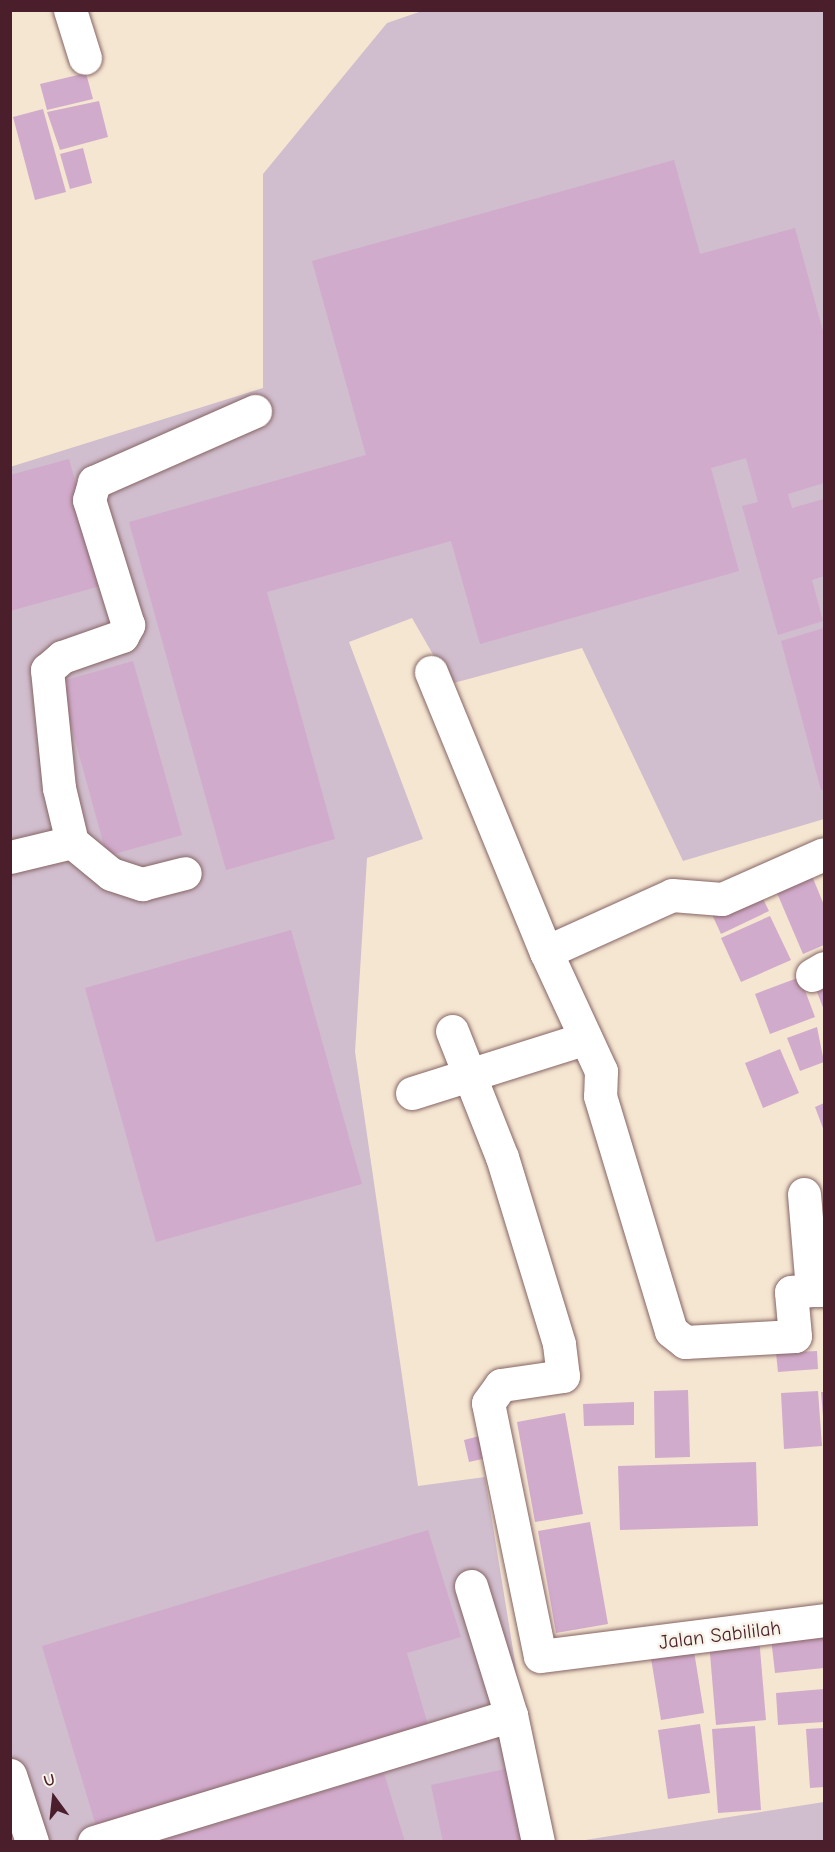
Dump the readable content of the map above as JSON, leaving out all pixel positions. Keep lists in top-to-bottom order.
{
  "streets": {
    "street": ["Jalan Sabililah"]
  },
  "north": "top"
}
